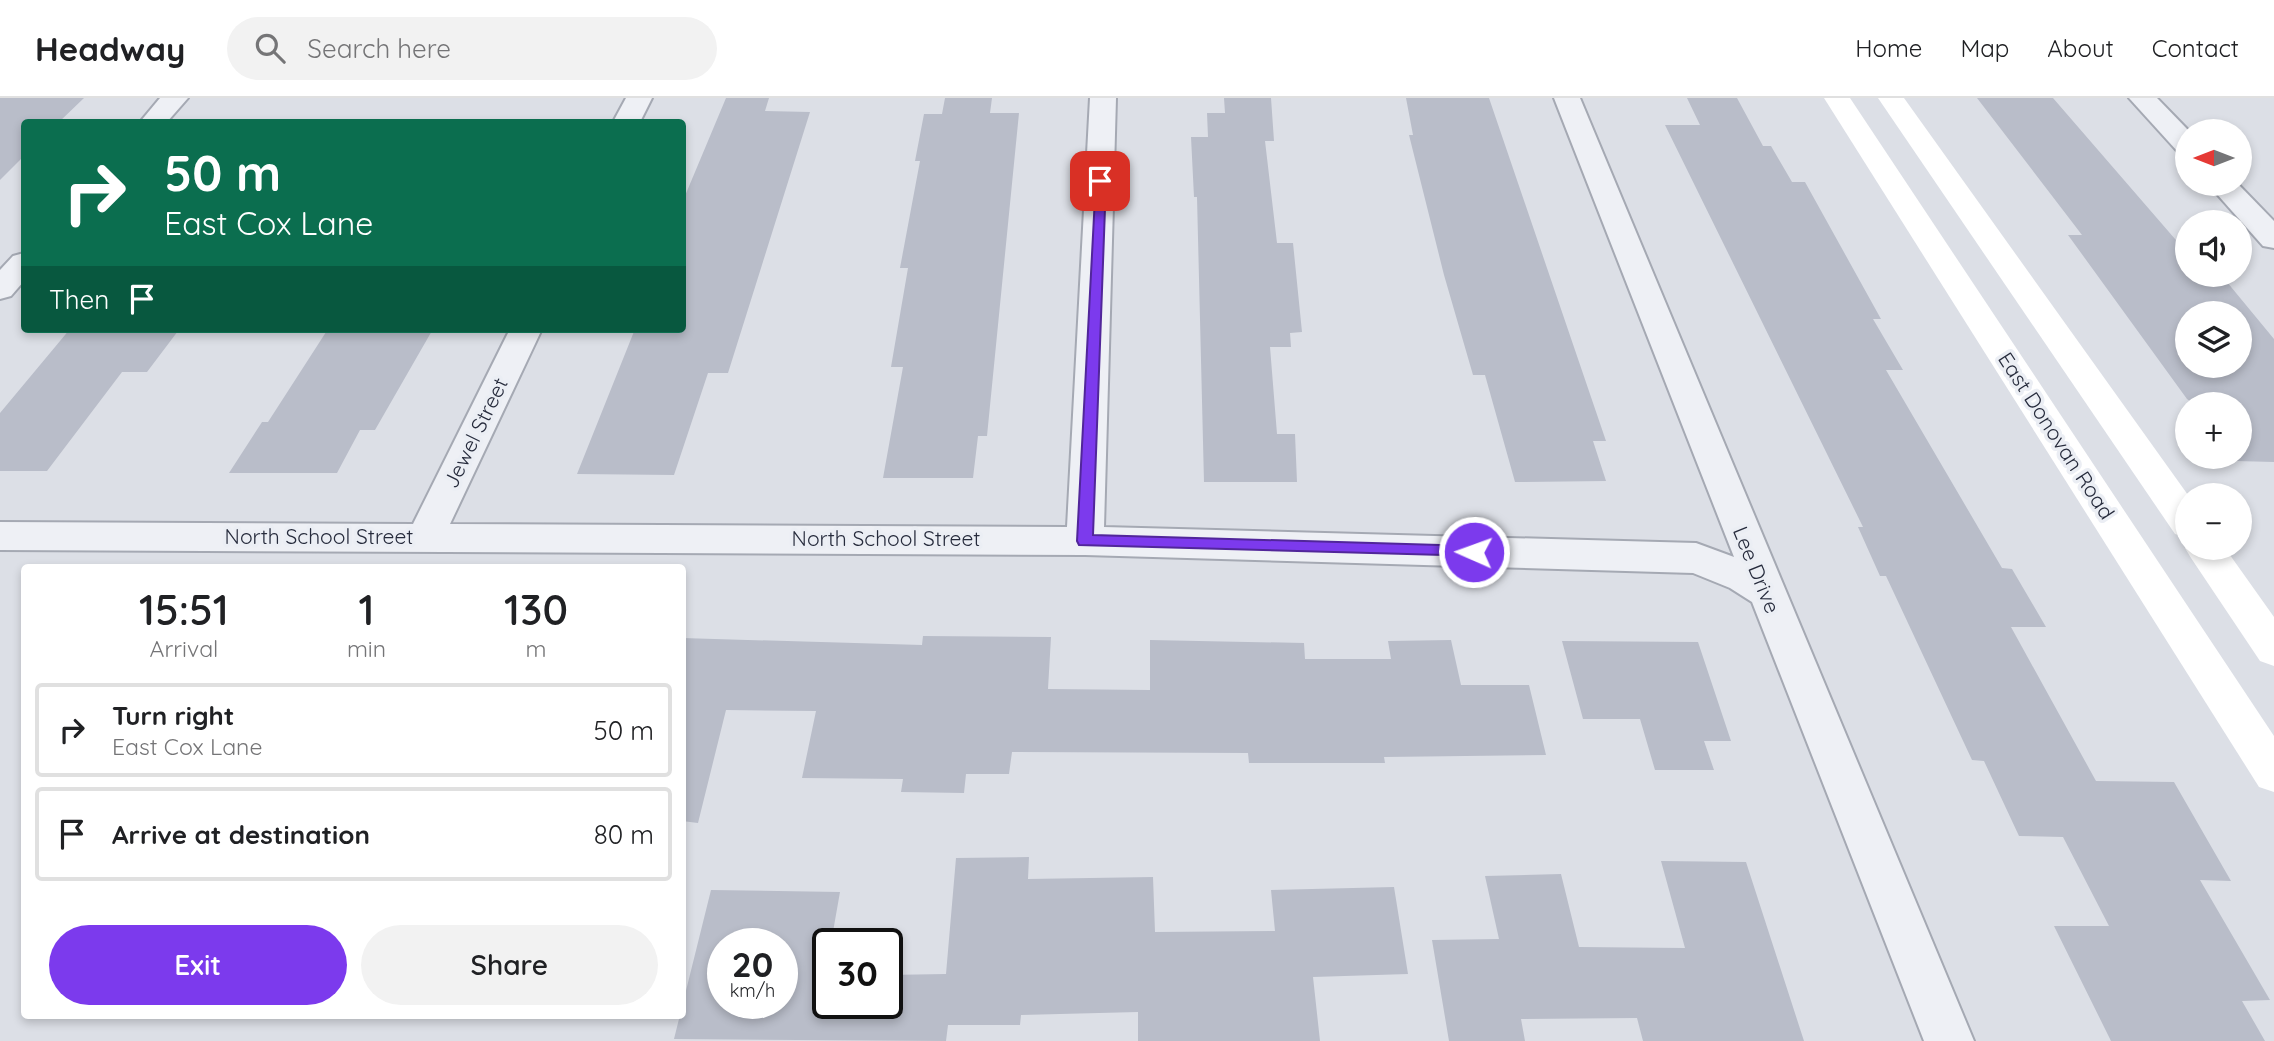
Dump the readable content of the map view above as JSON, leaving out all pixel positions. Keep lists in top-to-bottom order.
{
  "streets": {
    "main road": ["East Donovan Road"],
    "street": ["Jewel Street", "North School Street", "Lee Drive"]
  },
  "crossings": [
    ["Jewel Street", "North School Street"],
    ["North School Street", "Lee Drive"]
  ],
  "north": "left",
  "page": {
    "header": "Headway",
    "search": "Search here",
    "nav": [
      "Home",
      "Map",
      "About",
      "Contact"
    ],
    "map_buttons": ["+", "−"],
    "turn": ["50 m", "East Cox Lane"],
    "then": "Then",
    "eta": [
      "15:51",
      "Arrival",
      "1",
      "min",
      "130",
      "m"
    ],
    "list": [
      {
        "name": "Turn right",
        "note": "East Cox Lane",
        "value": "50 m"
      },
      {
        "name": "Arrive at destination",
        "value": "80 m"
      }
    ],
    "buttons": ["Exit", "Share"],
    "speed": "20 km/h",
    "limit": "30"
  }
}
